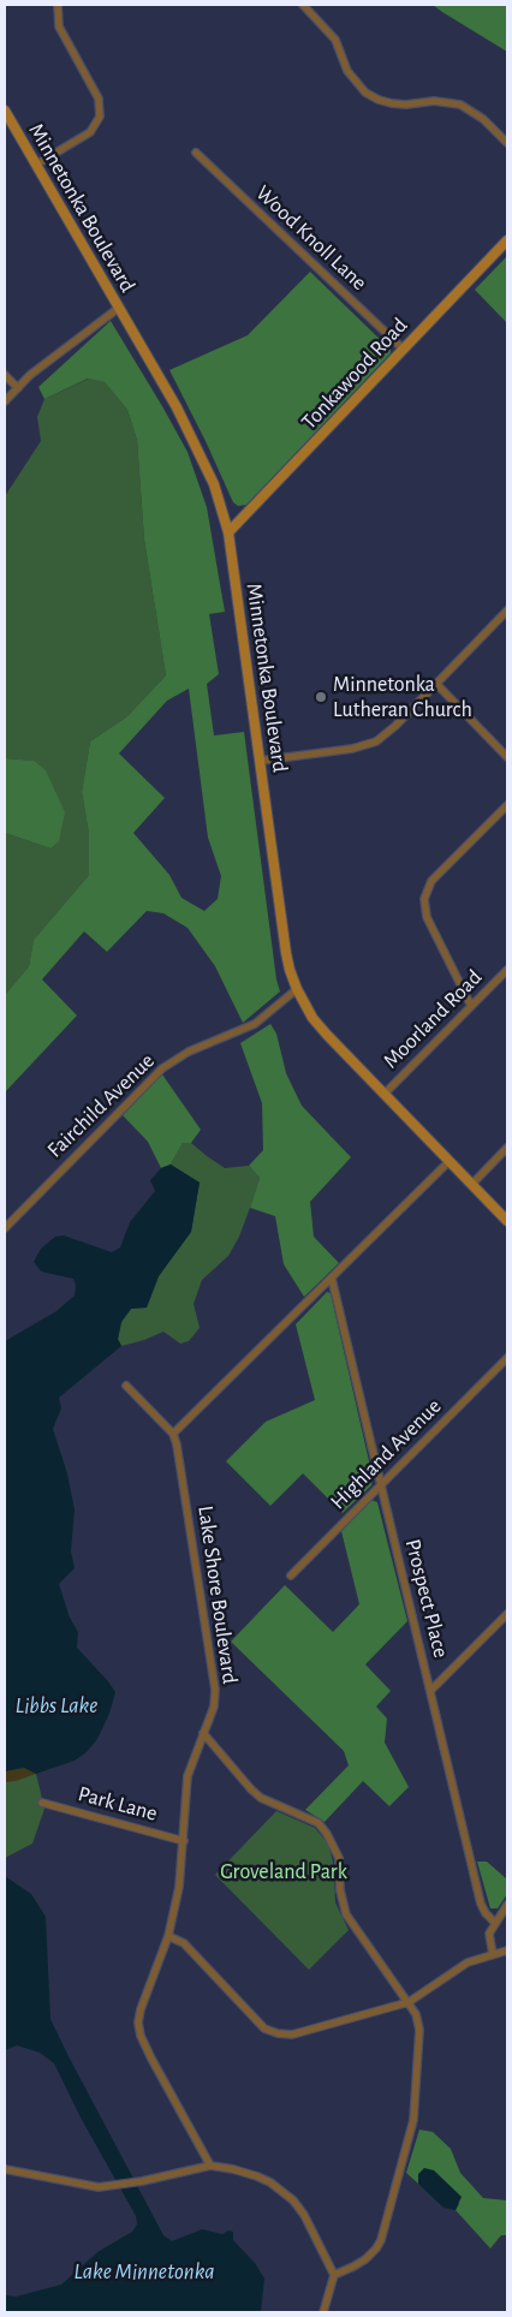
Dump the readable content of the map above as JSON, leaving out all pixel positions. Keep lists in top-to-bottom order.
{
  "streets": {
    "main road": ["Minnetonka Boulevard", "Tonkawood Road"],
    "street": [
      "Wood Knoll Lane",
      "Moorland Road",
      "Fairchild Avenue",
      "Highland Avenue",
      "Lake Shore Boulevard",
      "Prospect Place",
      "Park Lane"
    ]
  },
  "crossings": [
    ["Minnetonka Boulevard", "Tonkawood Road"],
    ["Minnetonka Boulevard", "Moorland Road"],
    ["Minnetonka Boulevard", "Fairchild Avenue"],
    ["Wood Knoll Lane", "Tonkawood Road"],
    ["Highland Avenue", "Prospect Place"],
    ["Lake Shore Boulevard", "Park Lane"]
  ],
  "water": ["Libbs Lake", "Lake Minnetonka"],
  "parks": ["Groveland Park"],
  "places": ["Minnetonka Lutheran Church"]
}
